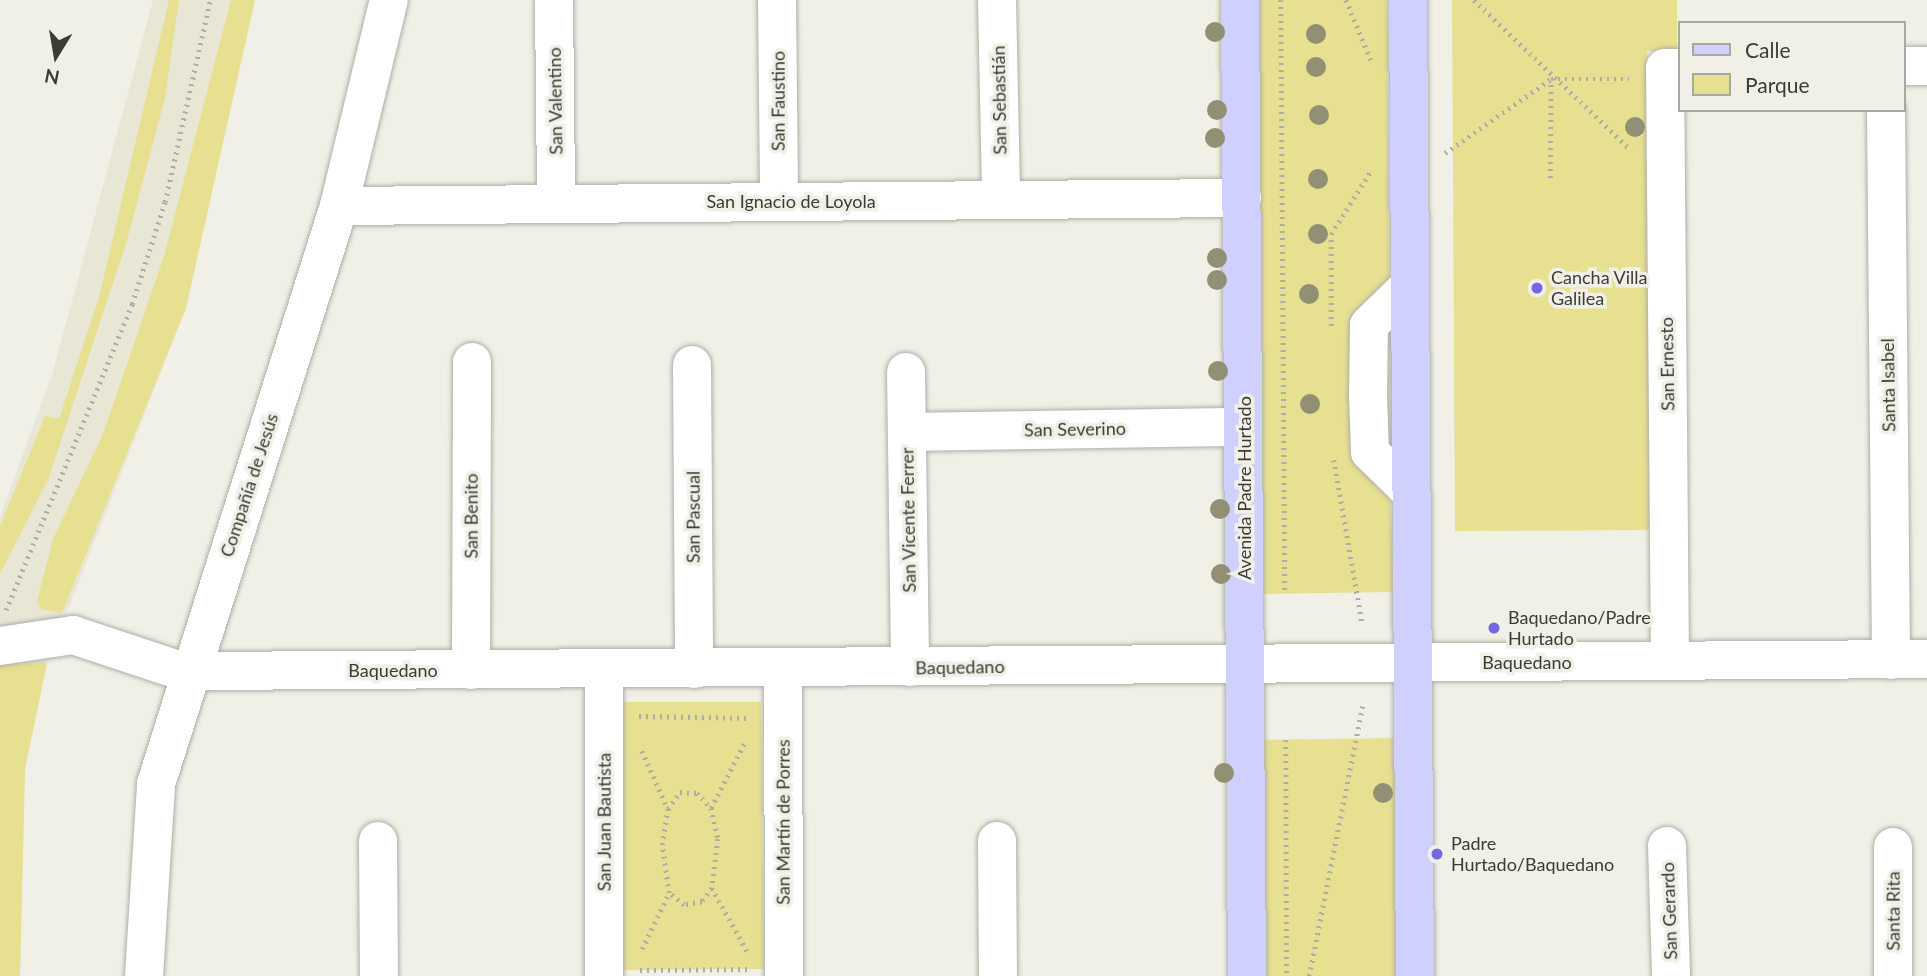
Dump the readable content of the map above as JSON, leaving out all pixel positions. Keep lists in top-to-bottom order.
{
  "streets": {
    "main road": ["Avenida Padre Hurtado"],
    "street": [
      "San Sebastián",
      "San Valentino",
      "San Faustino",
      "San Ignacio de Loyola",
      "San Ernesto",
      "Santa Isabel",
      "San Severino",
      "Compañía de Jesús",
      "San Benito",
      "San Pascual",
      "San Vicente Ferrer",
      "Baquedano",
      "San Juan Bautista",
      "San Martín de Porres",
      "San Gerardo",
      "Santa Rita"
    ]
  },
  "crossings": [
    ["San Sebastián", "San Ignacio de Loyola"],
    ["San Valentino", "San Ignacio de Loyola"],
    ["San Faustino", "San Ignacio de Loyola"],
    ["San Ignacio de Loyola", "Compañía de Jesús"],
    ["San Ignacio de Loyola", "Avenida Padre Hurtado"],
    ["San Ernesto", "Baquedano"],
    ["Santa Isabel", "Baquedano"],
    ["San Severino", "Avenida Padre Hurtado"],
    ["San Severino", "San Vicente Ferrer"],
    ["Compañía de Jesús", "Baquedano"],
    ["Avenida Padre Hurtado", "Baquedano"],
    ["San Benito", "Baquedano"],
    ["San Pascual", "Baquedano"],
    ["San Vicente Ferrer", "Baquedano"],
    ["Baquedano", "San Juan Bautista"],
    ["Baquedano", "San Martín de Porres"]
  ],
  "places": ["Cancha Villa Galilea", "Baquedano/Padre Hurtado", "Padre Hurtado/Baquedano"],
  "legend": ["Calle", "Parque"],
  "north": "bottom"
}
